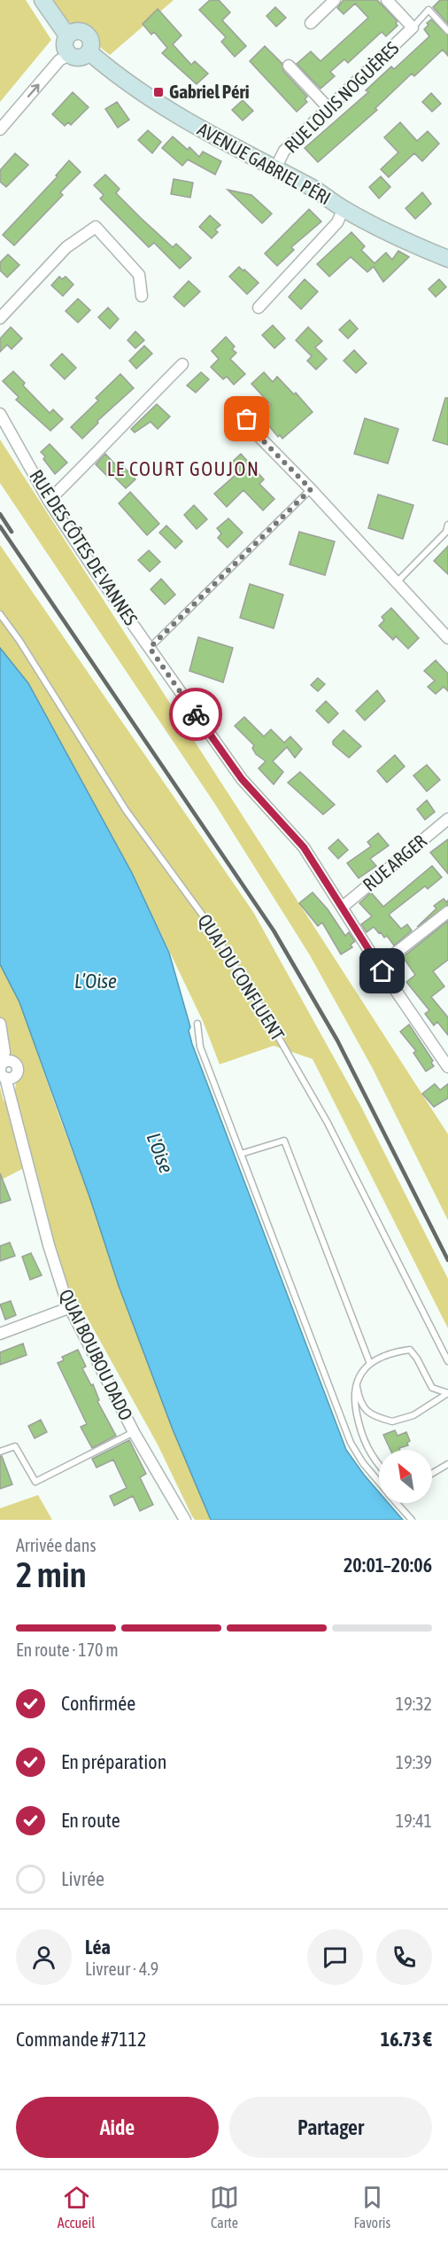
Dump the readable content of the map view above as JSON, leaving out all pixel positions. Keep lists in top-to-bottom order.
{
  "streets": {
    "street": [
      "RUE LOUIS NOGUÈRES",
      "AVENUE GABRIEL PÉRI",
      "RUE DES CÔTES DE VANNES",
      "RUE ARGER",
      "QUAI BOUBOU DADO"
    ],
    "lane": ["QUAI DU CONFLUENT"]
  },
  "crossings": [
    ["RUE LOUIS NOGUÈRES", "AVENUE GABRIEL PÉRI"],
    ["RUE DES CÔTES DE VANNES", "RUE ARGER"]
  ],
  "districts": ["LE COURT GOUJON"],
  "water": ["L’Oise", "L'Oise"],
  "places": {
    "transit": ["Gabriel Péri"]
  },
  "north": "top left",
  "page": {
    "heading": ["2 min", "Arrivée dans", "20:01–20:06"],
    "panel": [
      "Léa",
      "Livreur · 4.9",
      "Commande #7112",
      "16.73 €"
    ],
    "bar": "En route · 170 m",
    "list": [
      ["Confirmée", "19:32"],
      ["En préparation", "19:39"],
      ["En route", "19:41"],
      "Livrée"
    ],
    "buttons": ["Aide", "Partager"],
    "tabs": ["Accueil", "Carte", "Favoris"]
  }
}
